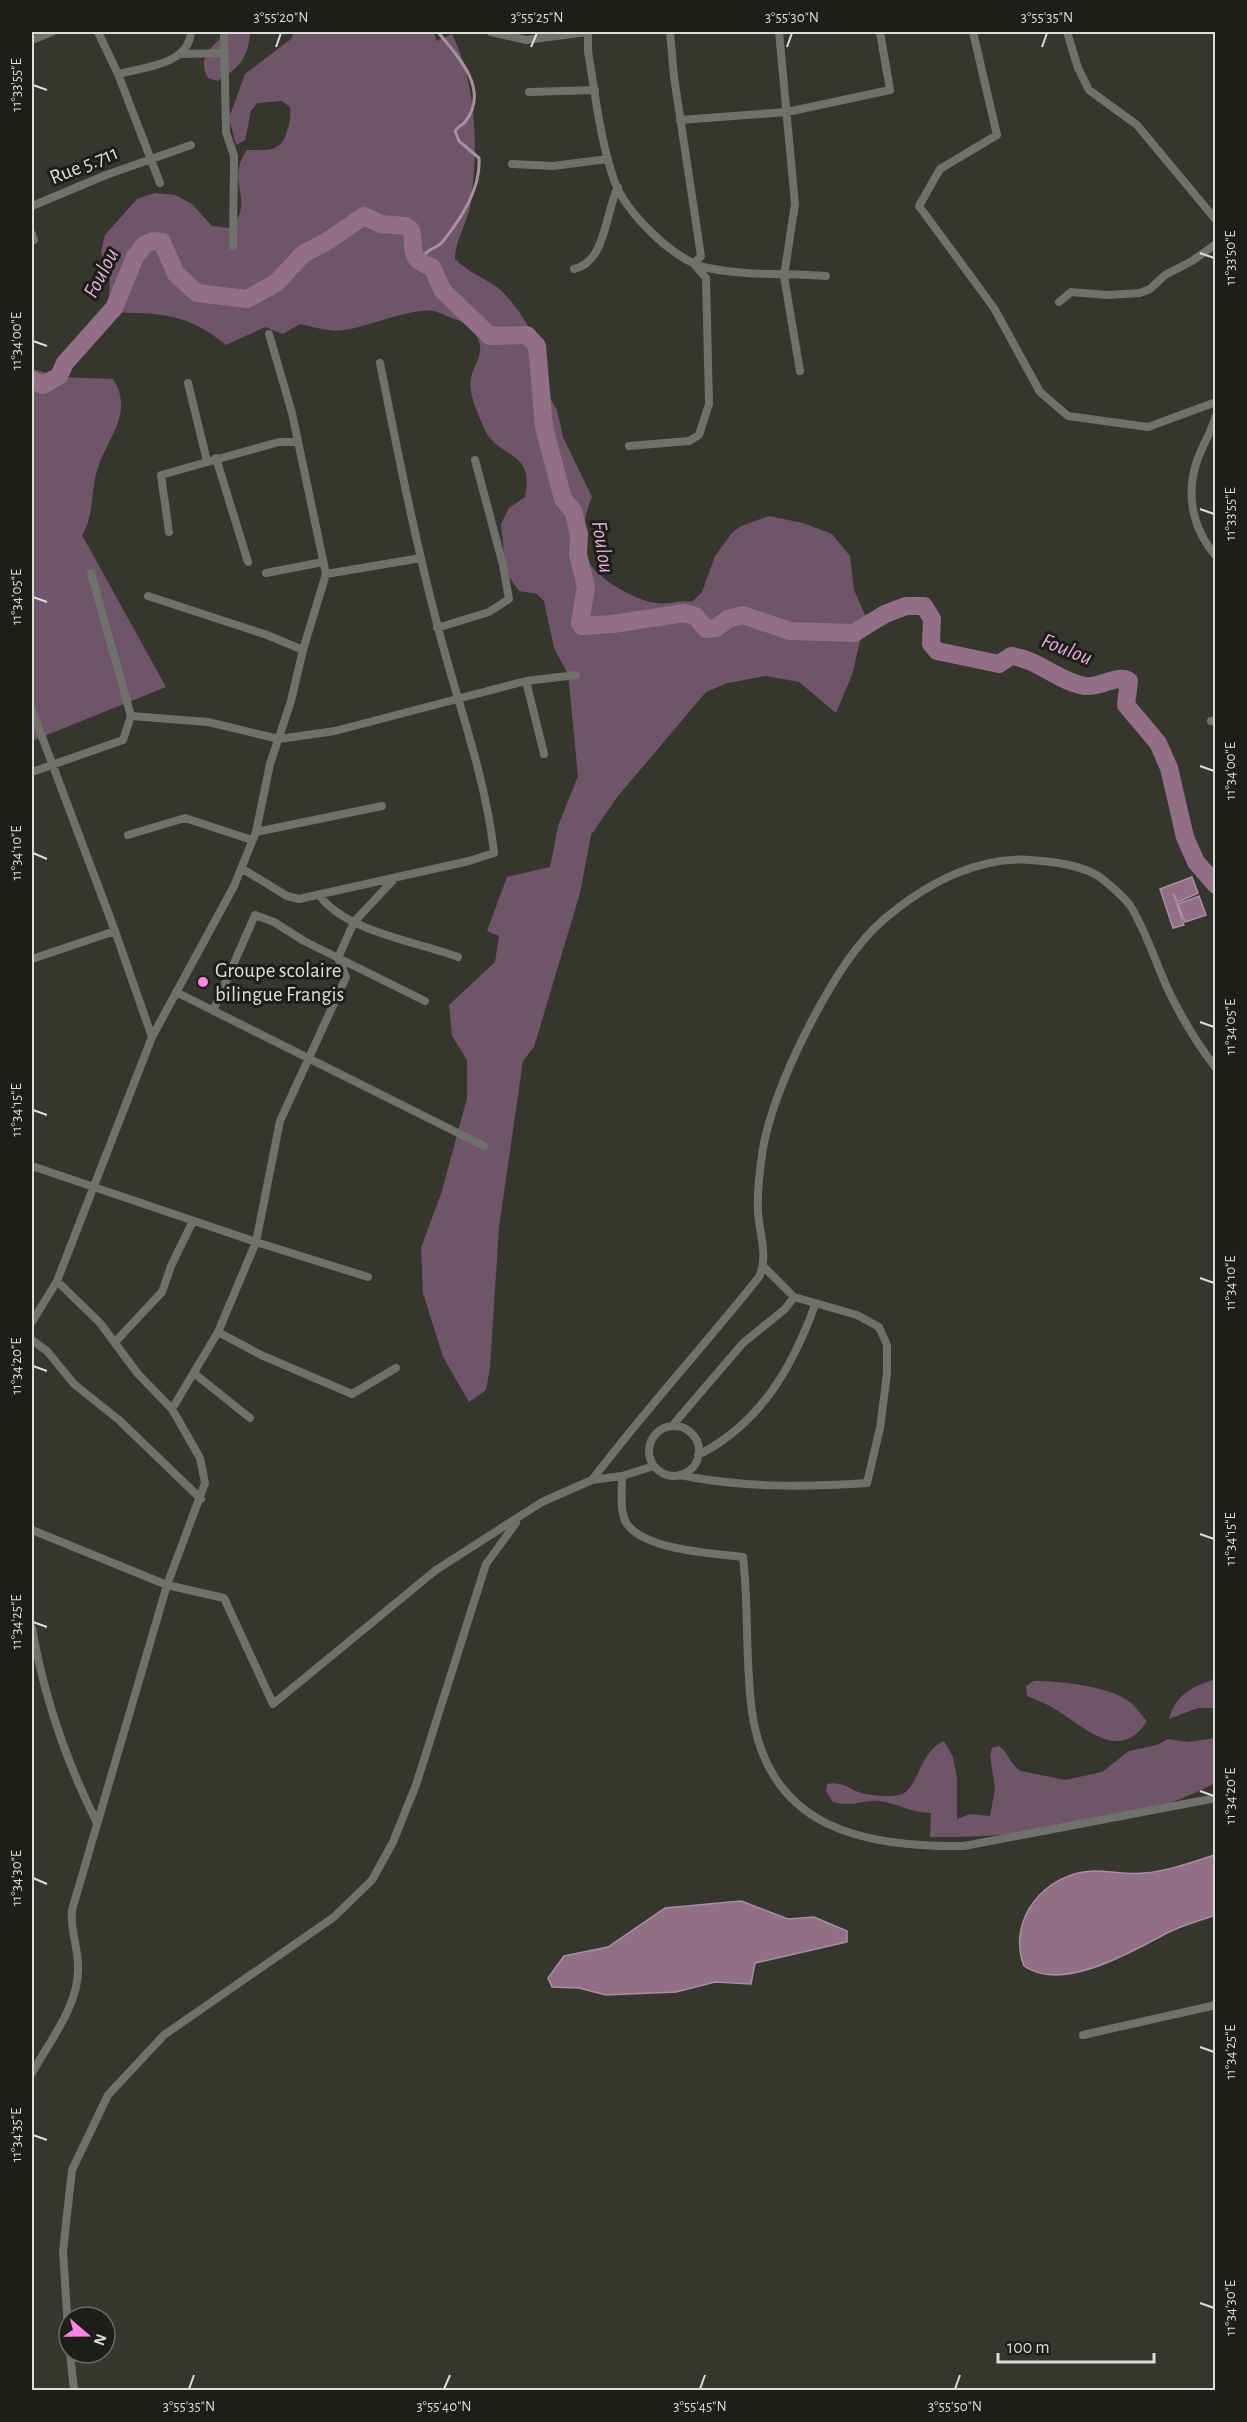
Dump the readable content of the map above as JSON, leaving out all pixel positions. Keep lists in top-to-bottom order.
{
  "streets": {
    "street": ["Rue 5.711"]
  },
  "water": ["Foulou"],
  "places": ["Groupe scolaire bilingue Frangis"],
  "scale_bar": "100 m",
  "north": "right",
  "coordinates": [
    "3°55'20\"N",
    "3°55'25\"N",
    "3°55'30\"N",
    "3°55'35\"N",
    "11°33'55\"E",
    "11°33'50\"E",
    "11°34'00\"E",
    "11°34'05\"E",
    "11°34'10\"E",
    "11°34'15\"E",
    "11°34'20\"E",
    "11°34'25\"E",
    "11°34'30\"E",
    "11°34'35\"E",
    "3°55'40\"N",
    "3°55'45\"N",
    "3°55'50\"N"
  ]
}
